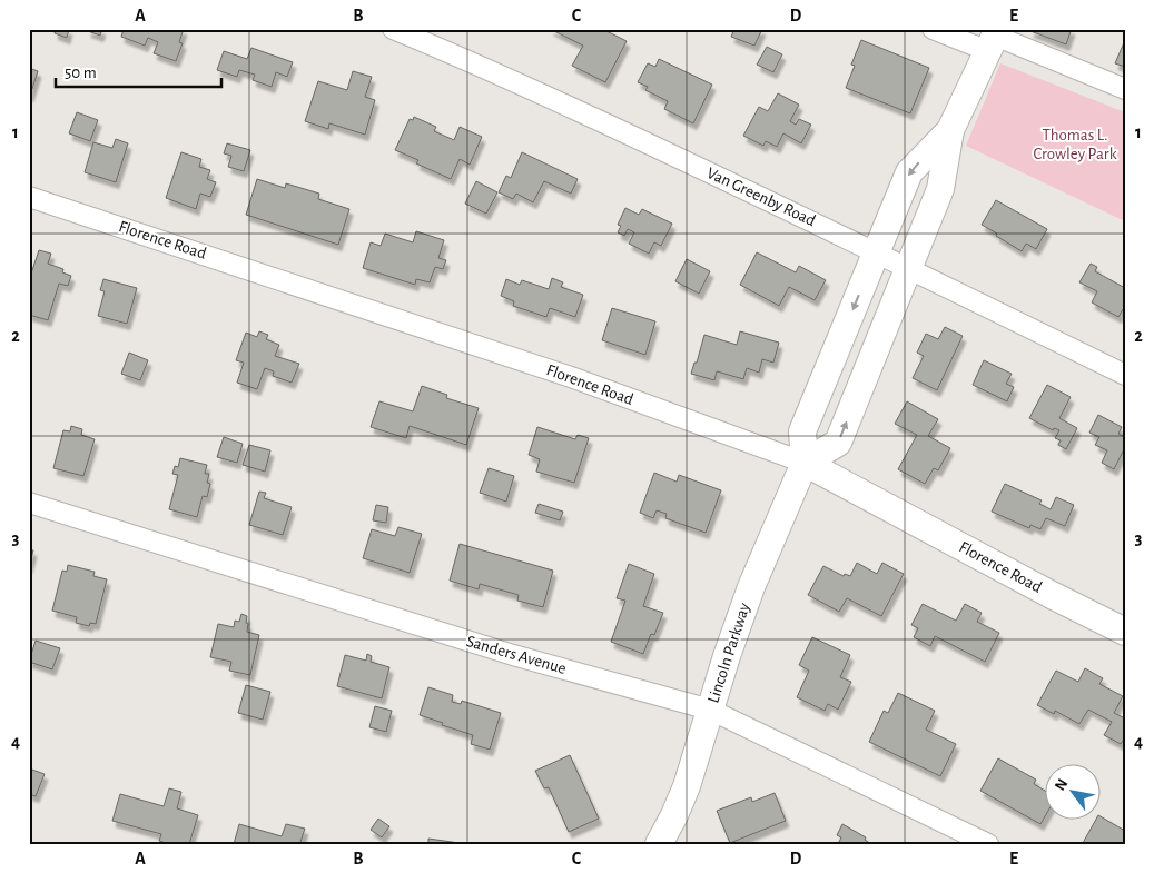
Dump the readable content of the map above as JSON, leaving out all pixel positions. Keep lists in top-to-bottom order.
{
  "streets": {
    "street": [
      "Van Greenby Road",
      "Florence Road",
      "Lincoln Parkway",
      "Sanders Avenue"
    ]
  },
  "crossings": [
    ["Van Greenby Road", "Lincoln Parkway"],
    ["Florence Road", "Lincoln Parkway"],
    ["Lincoln Parkway", "Sanders Avenue"]
  ],
  "parks": ["Thomas L. Crowley Park"],
  "scale_bar": "50 m",
  "north": "top left",
  "grid": {
    "columns": [
      "A",
      "B",
      "C",
      "D",
      "E"
    ],
    "rows": [
      "1",
      "2",
      "3",
      "4"
    ]
  }
}
